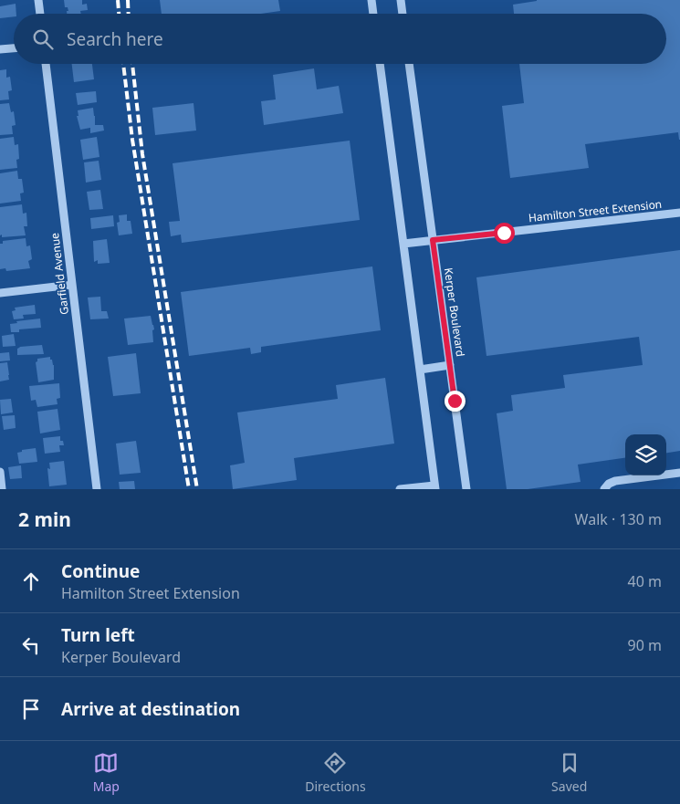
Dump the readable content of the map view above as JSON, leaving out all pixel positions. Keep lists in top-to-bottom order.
{
  "streets": {
    "street": ["Hamilton Street Extension", "Garfield Avenue", "Kerper Boulevard"]
  },
  "crossings": [
    ["Hamilton Street Extension", "Kerper Boulevard"]
  ],
  "page": {
    "search": "Search here",
    "heading": ["2 min", "Walk · 130 m"],
    "list": [
      ["Continue", "Hamilton Street Extension", "40 m"],
      ["Turn left", "Kerper Boulevard", "90 m"],
      "Arrive at destination"
    ],
    "nav": ["Map", "Directions", "Saved"]
  }
}
